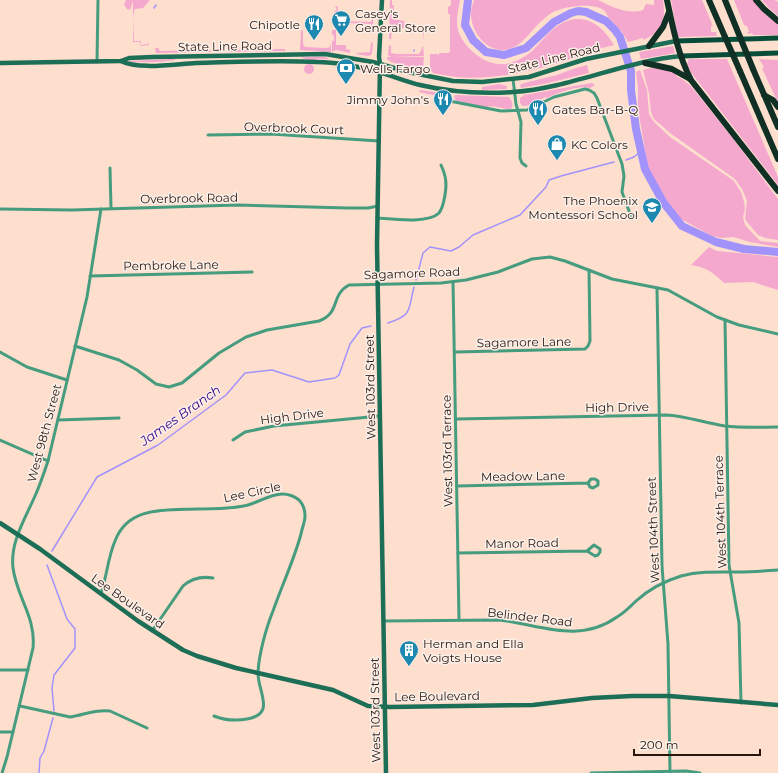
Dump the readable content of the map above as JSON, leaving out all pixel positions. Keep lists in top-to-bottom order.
{
  "streets": {
    "main road": ["State Line Road", "West 103rd Street", "Lee Boulevard"],
    "street": [
      "Overbrook Court",
      "Overbrook Road",
      "Pembroke Lane",
      "Sagamore Road",
      "Sagamore Lane",
      "High Drive",
      "West 98th Street",
      "West 103rd Terrace",
      "Meadow Lane",
      "Lee Circle",
      "West 104th Terrace",
      "West 104th Street",
      "Manor Road",
      "Belinder Road"
    ]
  },
  "crossings": [
    ["State Line Road", "West 103rd Street"],
    ["Overbrook Court", "West 103rd Street"],
    ["Overbrook Road", "West 103rd Street"],
    ["Overbrook Road", "West 98th Street"],
    ["Pembroke Lane", "West 98th Street"],
    ["Sagamore Road", "Sagamore Lane"],
    ["Sagamore Road", "West 103rd Street"],
    ["Sagamore Road", "West 98th Street"],
    ["Sagamore Road", "West 103rd Terrace"],
    ["Sagamore Road", "West 104th Terrace"],
    ["Sagamore Road", "West 104th Street"],
    ["Sagamore Lane", "West 103rd Terrace"],
    ["West 103rd Street", "High Drive"],
    ["West 103rd Street", "Lee Boulevard"],
    ["West 103rd Street", "Belinder Road"],
    ["High Drive", "West 103rd Terrace"],
    ["High Drive", "West 104th Terrace"],
    ["High Drive", "West 104th Street"],
    ["West 98th Street", "Lee Boulevard"],
    ["West 103rd Terrace", "Meadow Lane"],
    ["West 103rd Terrace", "Manor Road"],
    ["West 103rd Terrace", "Belinder Road"],
    ["Lee Circle", "Lee Boulevard"],
    ["West 104th Terrace", "Lee Boulevard"],
    ["West 104th Terrace", "Belinder Road"],
    ["West 104th Street", "Lee Boulevard"],
    ["West 104th Street", "Belinder Road"]
  ],
  "water": ["James Branch"],
  "places": {
    "supermarket": ["Casey's General Store"],
    "restaurant": ["Chipotle", "Jimmy John's", "Gates Bar-B-Q"],
    "bank": ["Wells Fargo"],
    "shop": ["KC Colors"],
    "school or university": ["The Phoenix Montessori School"],
    "building": ["Herman and Ella Voigts House"]
  },
  "scale_bar": "200 m"
}
